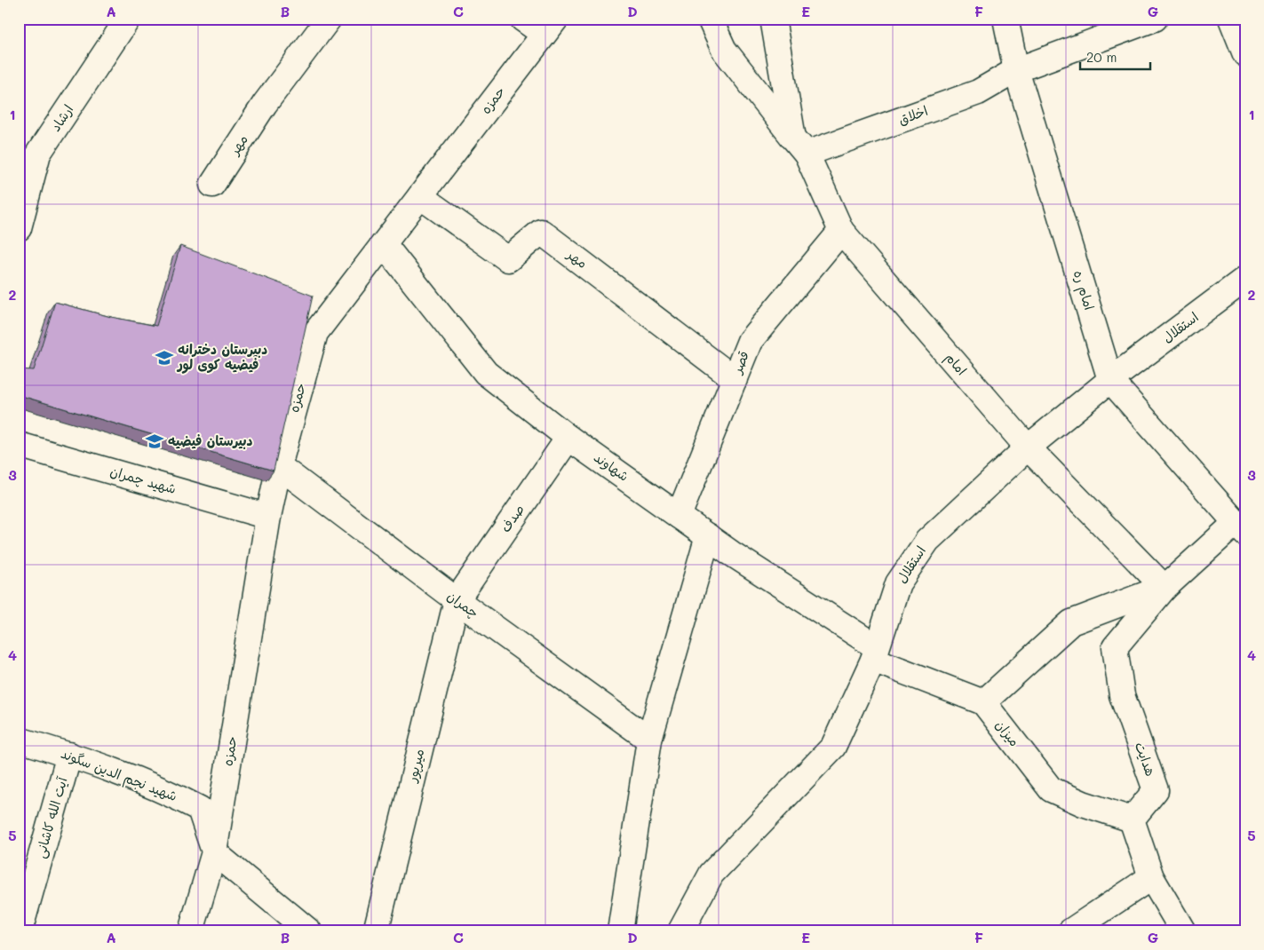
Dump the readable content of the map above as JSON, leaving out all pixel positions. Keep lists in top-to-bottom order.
{
  "streets": {
    "street": [
      "حمزه",
      "اخلاق",
      "ارشاد",
      "مهر",
      "امام ره",
      "استقلال",
      "قصر",
      "امام",
      "شهاوند",
      "شهید چمران",
      "صدف",
      "چمران",
      "میزان",
      "هدایت",
      "میرپور",
      "شهید نجم الدین سگوند",
      "آیت الله کاشانی"
    ]
  },
  "crossings": [
    ["حمزه", "مهر"],
    ["حمزه", "شهاوند"],
    ["حمزه", "شهید چمران"],
    ["حمزه", "چمران"],
    ["حمزه", "شهید نجم الدین سگوند"],
    ["اخلاق", "امام ره"],
    ["اخلاق", "امام"],
    ["مهر", "قصر"],
    ["امام ره", "استقلال"],
    ["استقلال", "امام"],
    ["استقلال", "شهاوند"],
    ["قصر", "امام"],
    ["قصر", "شهاوند"],
    ["امام", "هدایت"],
    ["شهاوند", "صدف"],
    ["صدف", "چمران"],
    ["صدف", "میرپور"],
    ["چمران", "میرپور"],
    ["میزان", "هدایت"],
    ["شهید نجم الدین سگوند", "آیت الله کاشانی"]
  ],
  "places": {
    "school or university": ["دبیرستان دخترانه فیضیه کوی لور", "دبیرستان فیضیه"]
  },
  "scale_bar": "20 m",
  "grid": {
    "columns": [
      "A",
      "B",
      "C",
      "D",
      "E",
      "F",
      "G"
    ],
    "rows": [
      "1",
      "2",
      "3",
      "4",
      "5"
    ]
  }
}
